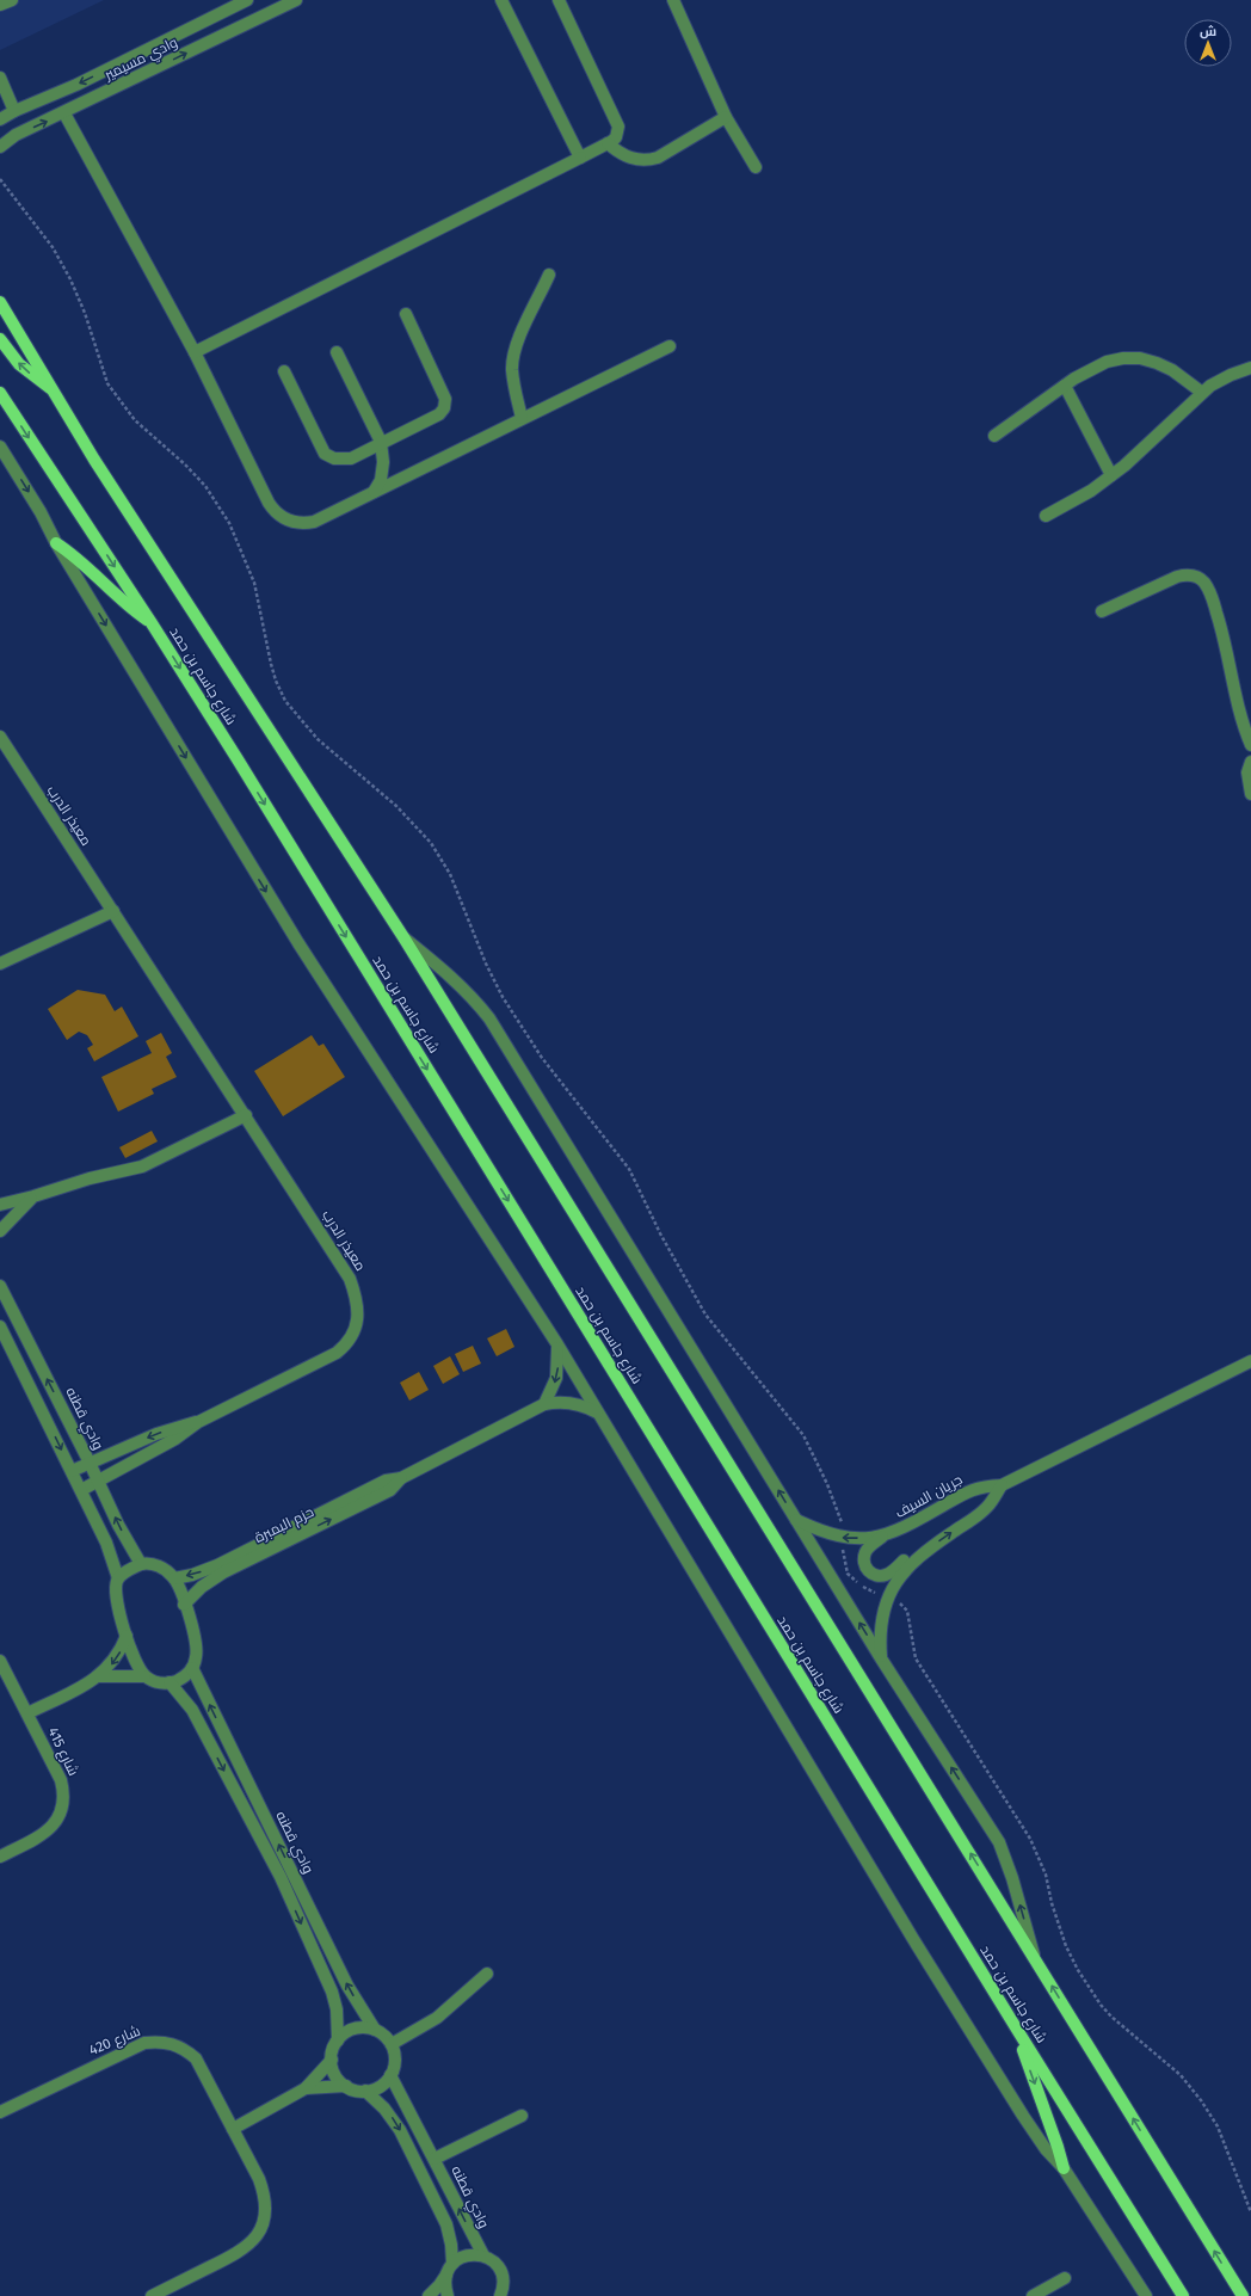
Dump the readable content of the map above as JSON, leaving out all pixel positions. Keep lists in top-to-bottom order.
{
  "streets": {
    "main road": ["شارع جاسم بن حمد"],
    "street": [
      "وادي مسيمير",
      "معيذر الدرب",
      "وادي قطنه",
      "جريان السيف",
      "حزم البمبرة",
      "شارع 415",
      "شارع 420"
    ]
  },
  "crossings": [
    ["شارع جاسم بن حمد", "جريان السيف"],
    ["معيذر الدرب", "وادي قطنه"]
  ],
  "north": "top"
}
